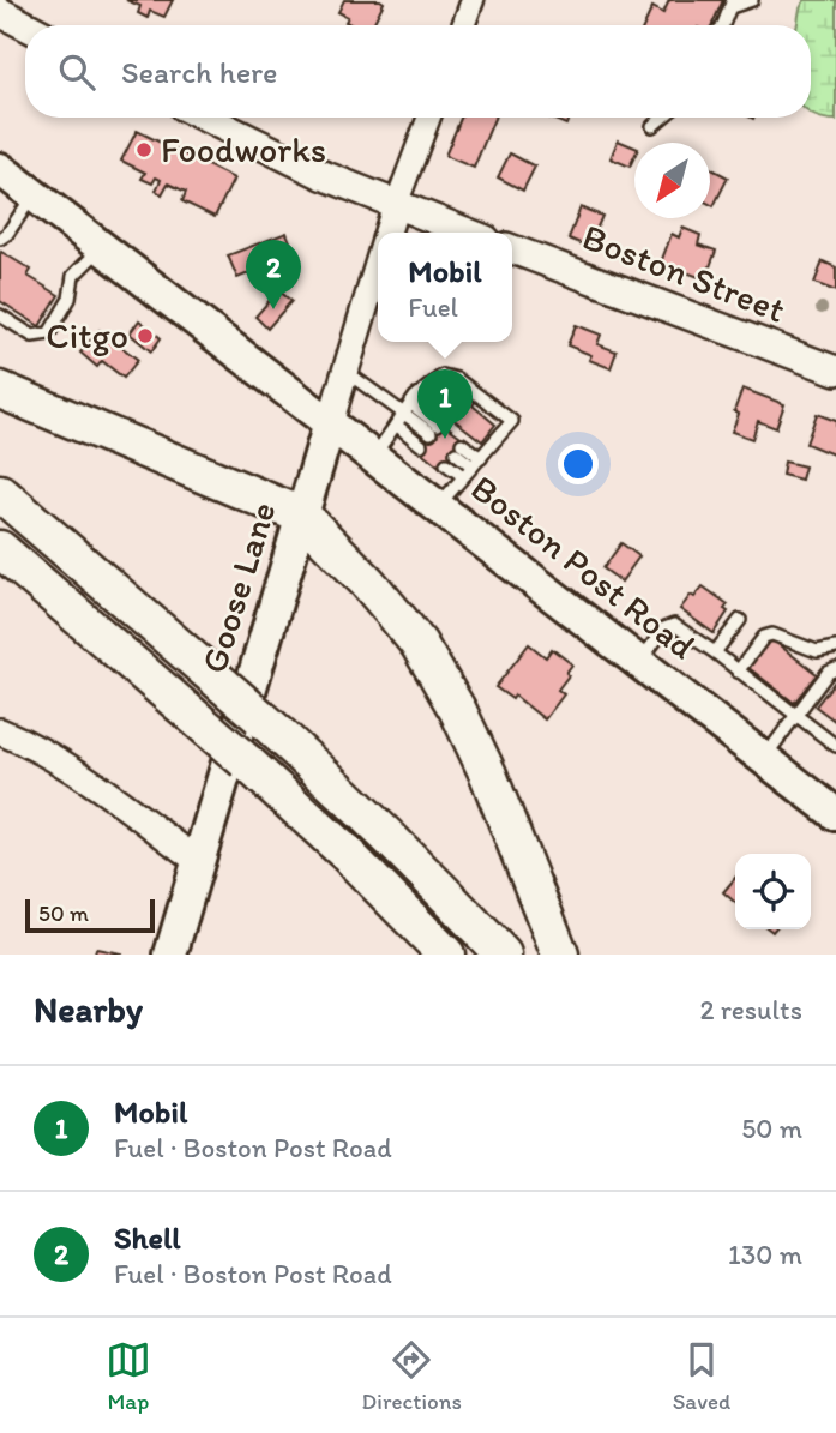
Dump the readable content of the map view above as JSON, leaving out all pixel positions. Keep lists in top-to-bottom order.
{
  "streets": {
    "main road": ["Boston Street", "Boston Post Road", "Goose Lane"]
  },
  "crossings": [
    ["Boston Post Road", "Goose Lane"]
  ],
  "places": ["Foodworks", "Citgo"],
  "scale_bar": "50 m",
  "north": "bottom left",
  "page": {
    "search": "Search here",
    "popup": ["Mobil", "Fuel"],
    "pins": ["2", "1"],
    "scale": "50 m",
    "heading": ["Nearby", "2 results"],
    "list": [
      {
        "mark": "1",
        "name": "Mobil",
        "note": "Fuel · Boston Post Road",
        "value": "50 m"
      },
      {
        "mark": "2",
        "name": "Shell",
        "note": "Fuel · Boston Post Road",
        "value": "130 m"
      }
    ],
    "nav": ["Map", "Directions", "Saved"]
  }
}
